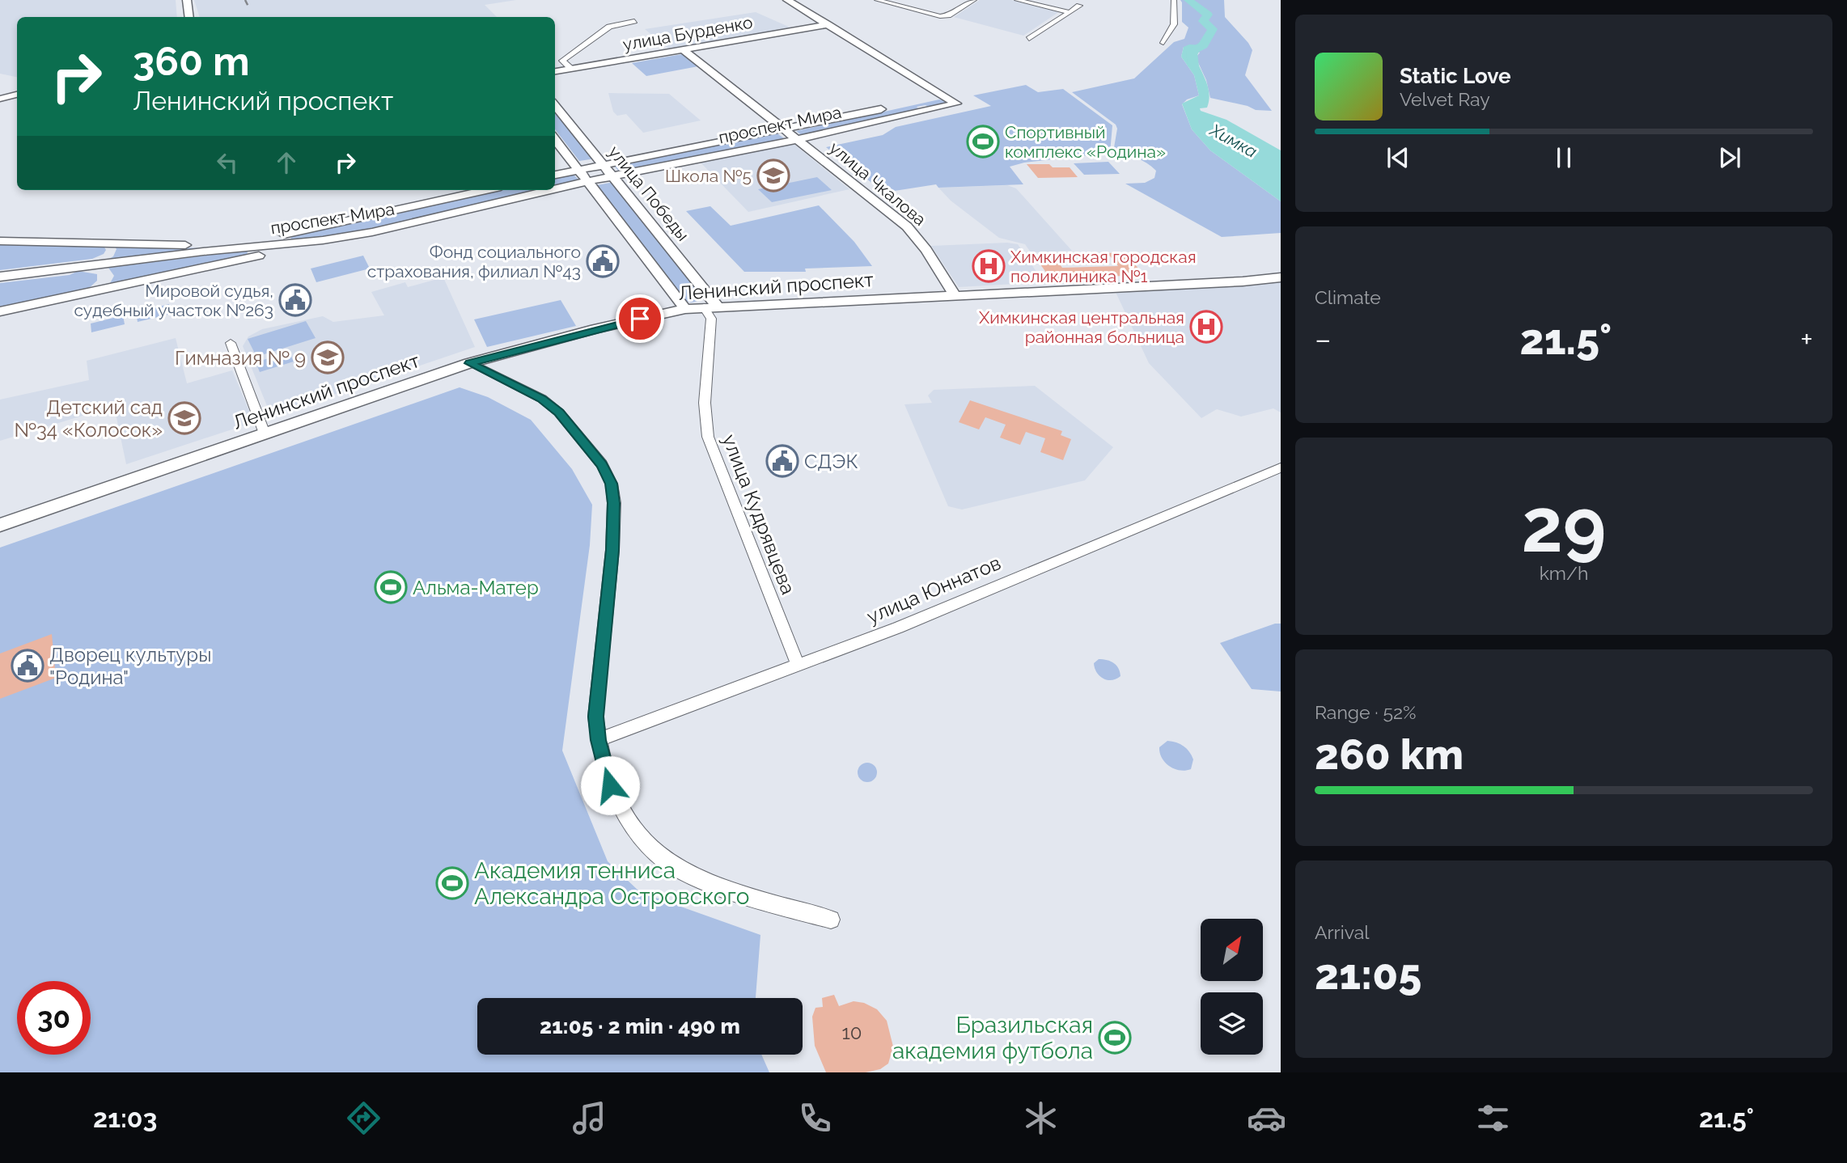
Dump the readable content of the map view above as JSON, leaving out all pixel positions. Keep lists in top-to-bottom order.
{
  "streets": {
    "street": [
      "улица Бурденко",
      "проспект Мира",
      "улица Чкалова",
      "улица Победы",
      "Ленинский проспект",
      "улица Кудрявцева",
      "улица Юннатов"
    ]
  },
  "crossings": [
    ["улица Бурденко", "улица Чкалова"],
    ["проспект Мира", "улица Чкалова"],
    ["проспект Мира", "улица Победы"],
    ["улица Чкалова", "Ленинский проспект"],
    ["улица Победы", "Ленинский проспект"],
    ["Ленинский проспект", "улица Кудрявцева"],
    ["улица Кудрявцева", "улица Юннатов"]
  ],
  "water": ["Химка"],
  "places": {
    "sports": [
      "Спортивный комплекс «Родина»",
      "Альма-Матер",
      "Академия тенниса Александра Островского",
      "Бразильская академия футбола"
    ],
    "school or university": ["Школа №5", "Гимназия № 9", "Детский сад №34 «Колосок»"],
    "public building": [
      "Фонд социального страхования, филиал №43",
      "Мировой судья, судебный участок №263",
      "СДЭК",
      "Дворец культуры \"Родина\""
    ],
    "hospital": ["Химкинская городская поликлиника №1", "Химкинская центральная районная больница"]
  },
  "house_numbers": ["10"],
  "north": "top right",
  "page": {
    "turn": ["360 m", "Ленинский проспект"],
    "song": ["Static Love", "Velvet Ray"],
    "tile": [
      "Climate",
      ["29", "km/h"],
      ["Range · 52%", "260 km"],
      ["Arrival", "21:05"]
    ],
    "heat": ["−", "21.5°", "+"],
    "limit": "30",
    "trip": "21:05 · 2 min · 490 m",
    "tabs": ["21:03", "21.5°"]
  }
}
